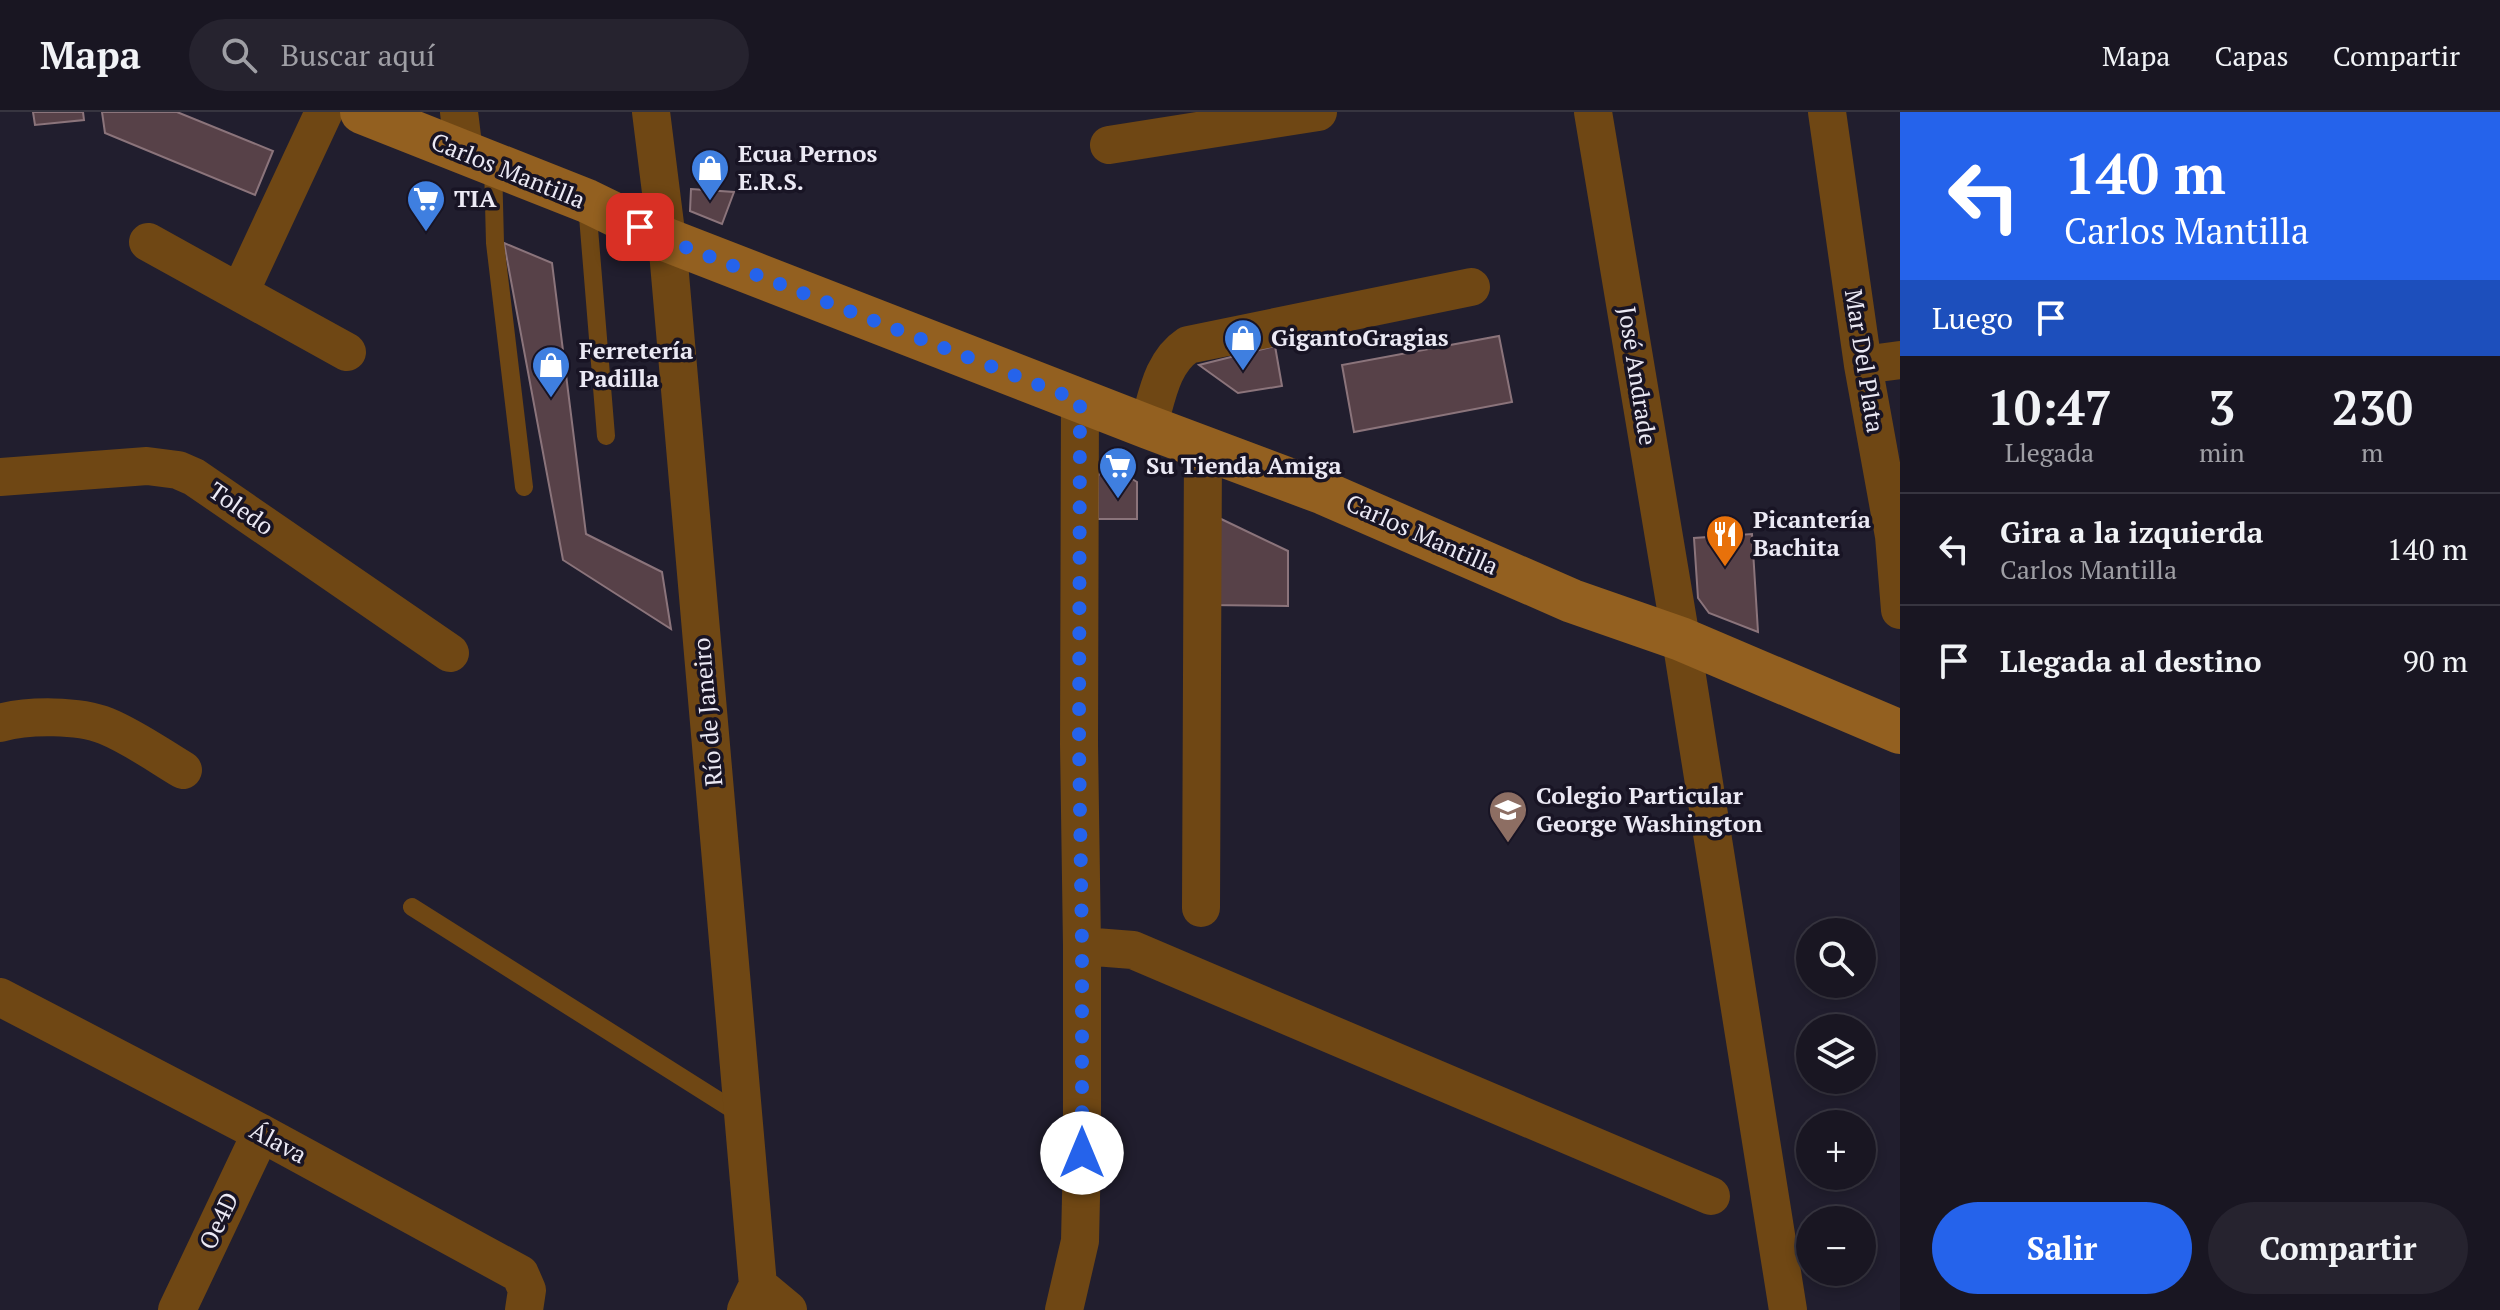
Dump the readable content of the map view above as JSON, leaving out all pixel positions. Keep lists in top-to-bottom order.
{
  "streets": {
    "street": [
      "Carlos Mantilla",
      "Mar Del Plata",
      "José Andrade",
      "Toledo",
      "Río de Janeiro",
      "Álava",
      "Oe4D"
    ]
  },
  "crossings": [
    ["Carlos Mantilla", "José Andrade"],
    ["Carlos Mantilla", "Río de Janeiro"],
    ["Álava", "Oe4D"]
  ],
  "places": {
    "shop": ["Ecua Pernos E.R.S.", "GigantoGragias", "Ferretería Padilla"],
    "supermarket": ["TIA", "Su Tienda Amiga"],
    "restaurant": ["Picantería Bachita"],
    "school or university": ["Colegio Particular George Washington"]
  },
  "page": {
    "header": "Mapa",
    "search": "Buscar aquí",
    "nav": ["Mapa", "Capas", "Compartir"],
    "turn": ["140 m", "Carlos Mantilla"],
    "then": "Luego",
    "eta": [
      "10:47",
      "Llegada",
      "3",
      "min",
      "230",
      "m"
    ],
    "list": [
      {
        "name": "Gira a la izquierda",
        "note": "Carlos Mantilla",
        "value": "140 m"
      },
      {
        "name": "Llegada al destino",
        "value": "90 m"
      }
    ],
    "map_buttons": ["+", "−"],
    "buttons": ["Salir", "Compartir"]
  }
}
